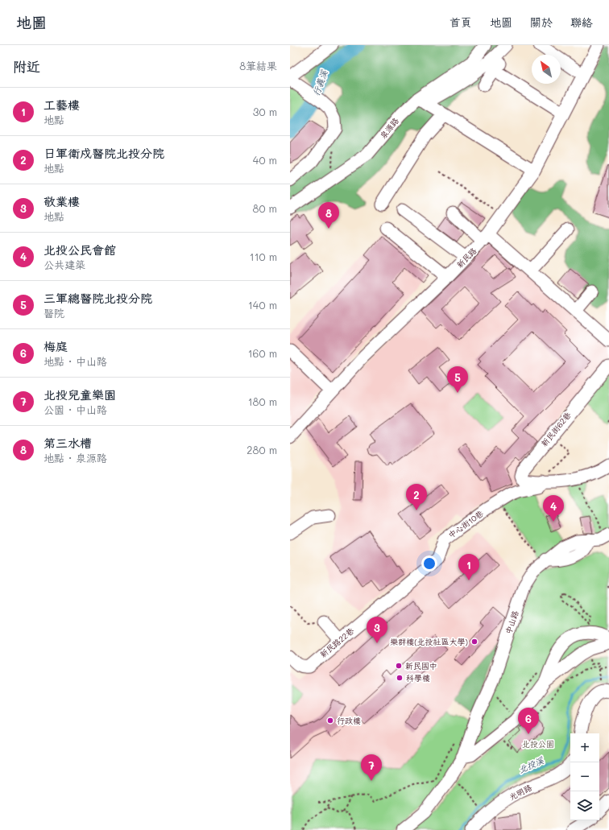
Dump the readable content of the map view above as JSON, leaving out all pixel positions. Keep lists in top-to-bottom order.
{
  "streets": {
    "street": [
      "泉源路",
      "新民路",
      "新民街62巷",
      "中心街10巷",
      "中山路",
      "新民路22巷",
      "光明路"
    ]
  },
  "crossings": [
    ["新民街62巷", "中心街10巷"],
    ["中心街10巷", "新民路22巷"]
  ],
  "water": ["行義溪", "北投溪"],
  "parks": ["北投公園"],
  "places": [
    "樂群樓(北投社區大學)",
    "新民國中",
    "科學樓",
    "行政樓"
  ],
  "north": "top left",
  "page": {
    "header": "地圖",
    "nav": [
      "首頁",
      "地圖",
      "關於",
      "聯絡"
    ],
    "heading": ["附近", "8筆結果"],
    "list": [
      {
        "mark": "1",
        "name": "工藝樓",
        "note": "地點",
        "value": "30 m"
      },
      {
        "mark": "2",
        "name": "日軍衛戍醫院北投分院",
        "note": "地點",
        "value": "40 m"
      },
      {
        "mark": "3",
        "name": "敬業樓",
        "note": "地點",
        "value": "80 m"
      },
      {
        "mark": "4",
        "name": "北投公民會館",
        "note": "公共建築",
        "value": "110 m"
      },
      {
        "mark": "5",
        "name": "三軍總醫院北投分院",
        "note": "醫院",
        "value": "140 m"
      },
      {
        "mark": "6",
        "name": "梅庭",
        "note": "地點 · 中山路",
        "value": "160 m"
      },
      {
        "mark": "7",
        "name": "北投兒童樂園",
        "note": "公園 · 中山路",
        "value": "180 m"
      },
      {
        "mark": "8",
        "name": "第三水槽",
        "note": "地點 · 泉源路",
        "value": "280 m"
      }
    ],
    "pins": [
      "8",
      "5",
      "2",
      "4",
      "1",
      "3",
      "6",
      "7"
    ],
    "map_buttons": ["+", "−"]
  }
}
